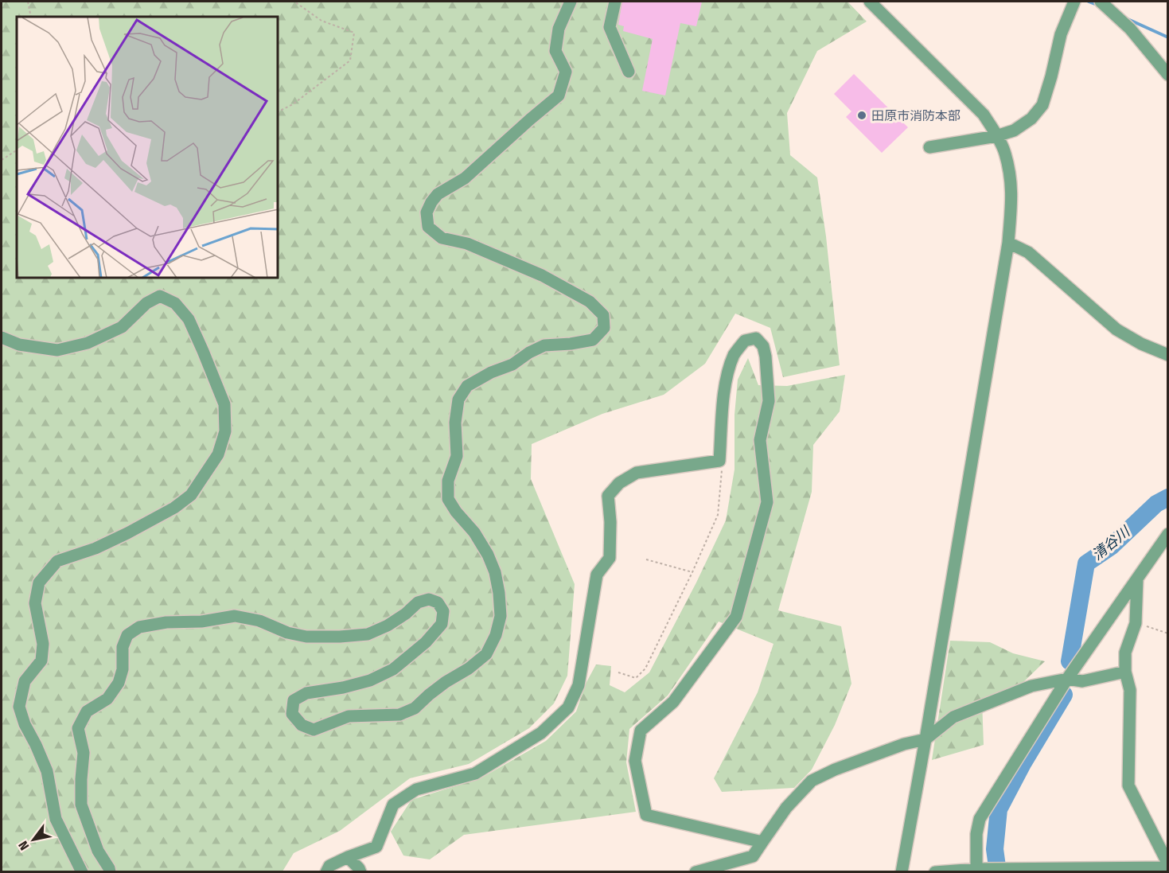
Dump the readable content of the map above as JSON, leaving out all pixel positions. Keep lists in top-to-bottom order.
{
  "water": ["清谷川"],
  "places": ["田原市消防本部"],
  "north": "bottom left"
}
